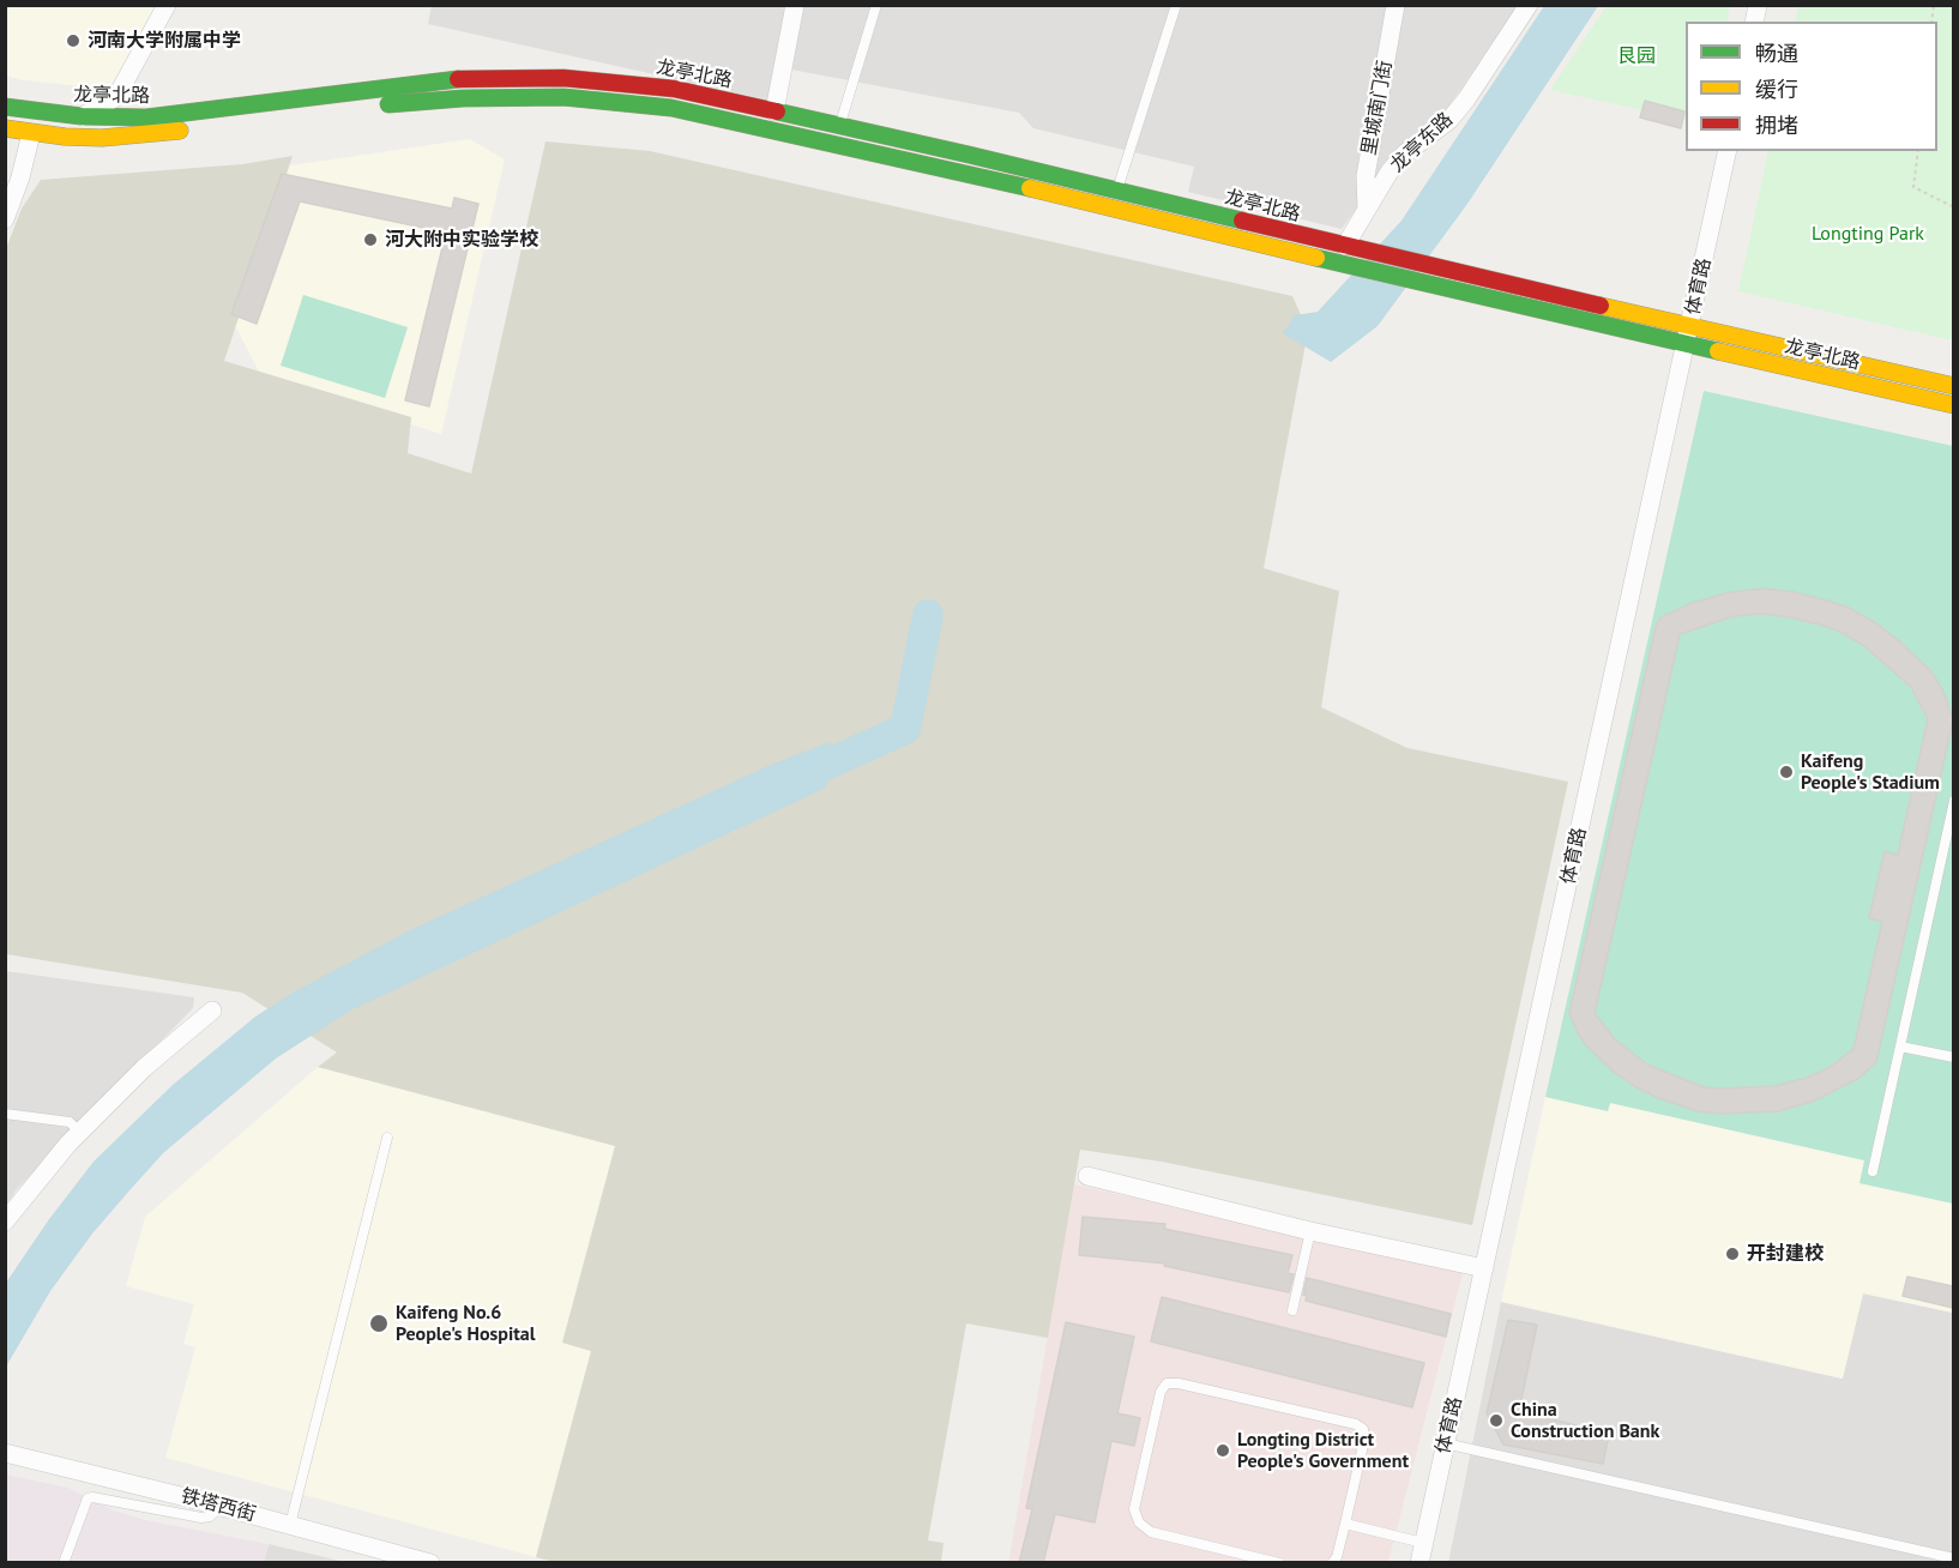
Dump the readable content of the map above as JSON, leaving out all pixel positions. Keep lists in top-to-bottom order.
{
  "streets": {
    "main road": ["龙亭北路"],
    "street": [
      "里城南门街",
      "龙亭东路",
      "体育路",
      "铁塔西街"
    ]
  },
  "crossings": [
    ["龙亭北路", "龙亭东路"],
    ["龙亭北路", "体育路"],
    ["里城南门街", "龙亭东路"]
  ],
  "parks": ["艮园", "Longting Park"],
  "places": [
    "河南大学附属中学",
    "河大附中实验学校",
    "Kaifeng People's Stadium",
    "开封建校",
    "Kaifeng No.6 People's Hospital",
    "China Construction Bank",
    "Longting District People's Government"
  ],
  "legend": ["畅通", "缓行", "拥堵"]
}
